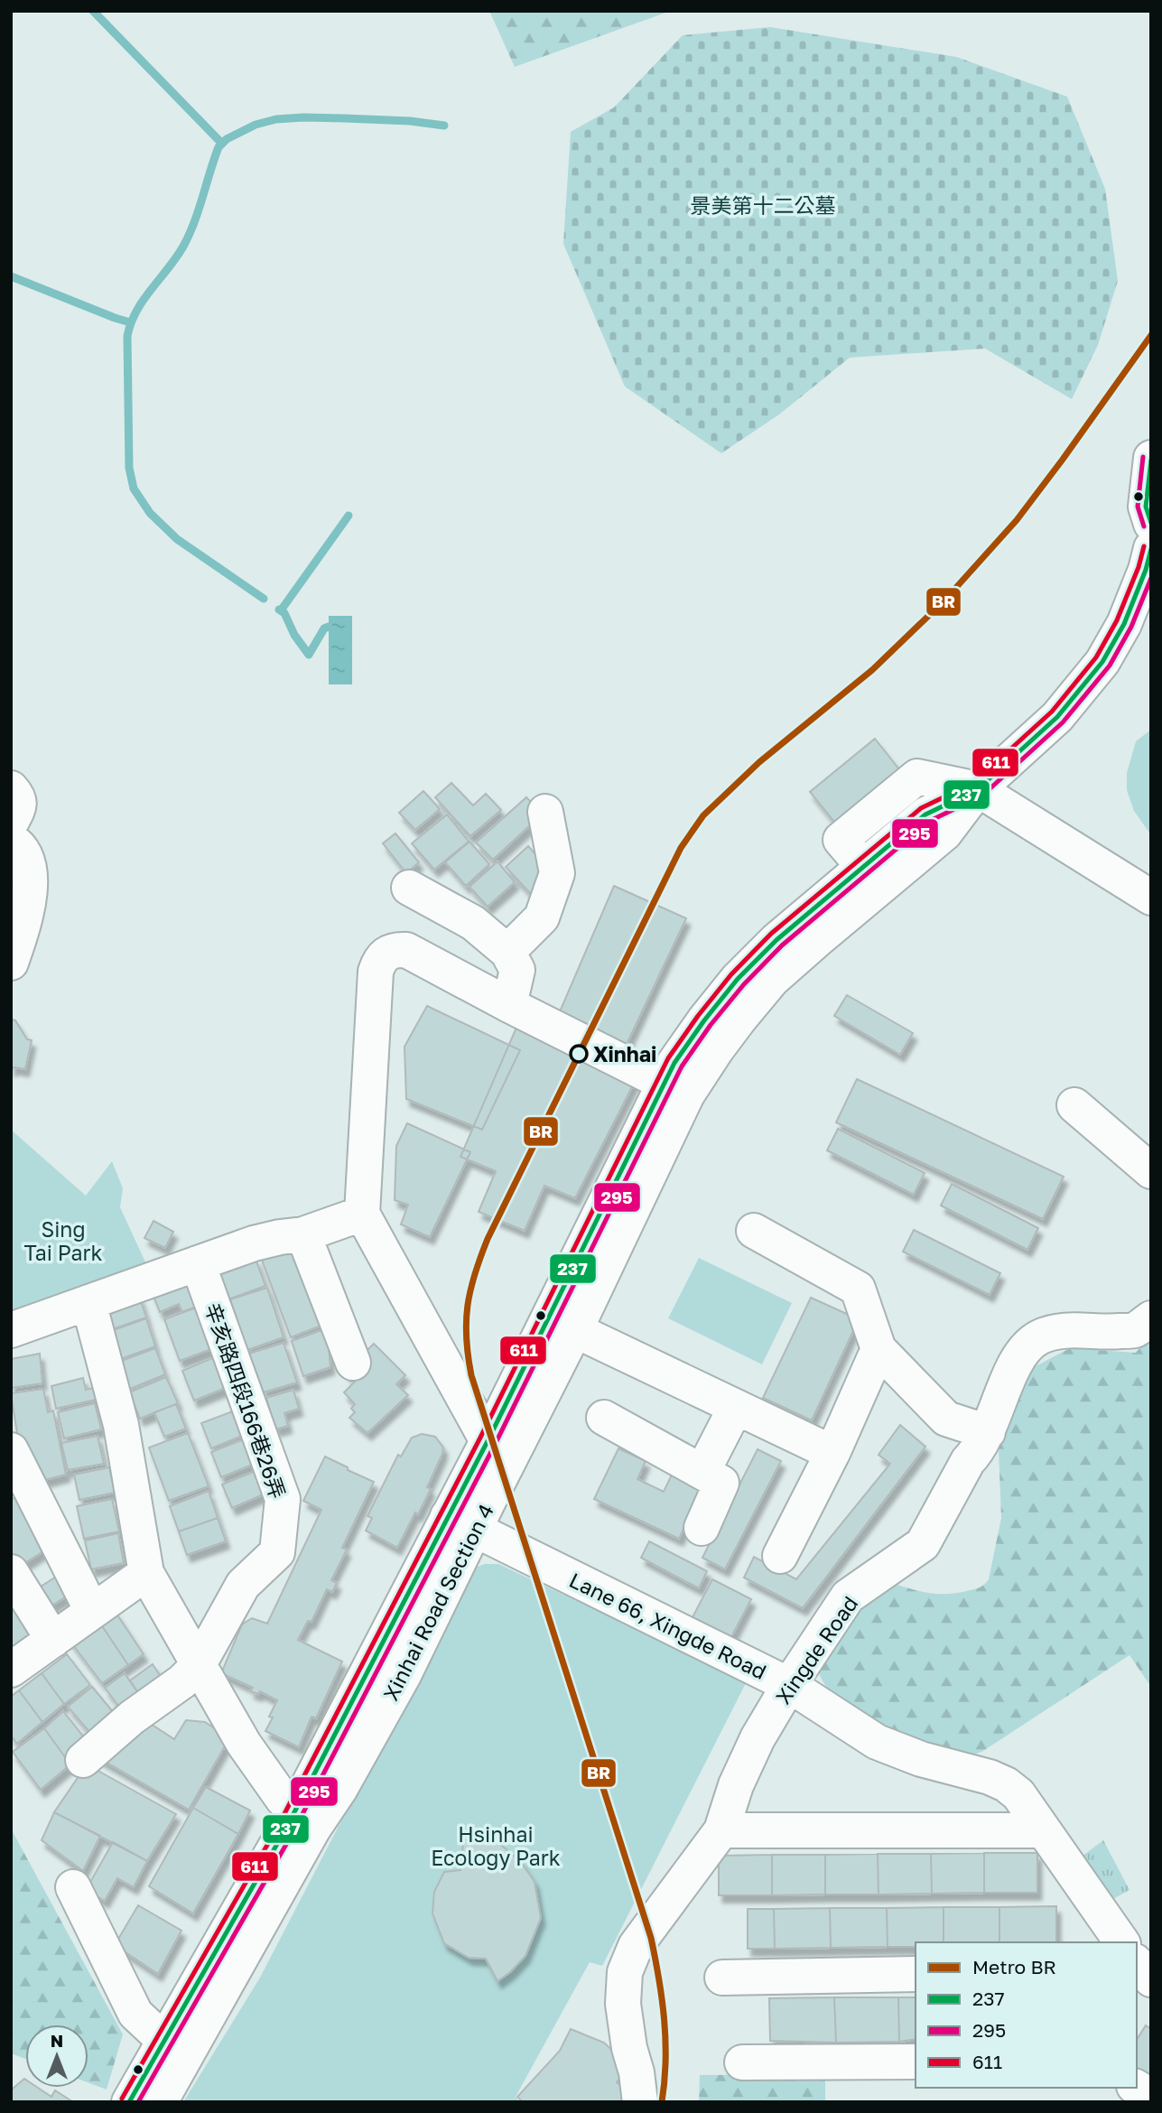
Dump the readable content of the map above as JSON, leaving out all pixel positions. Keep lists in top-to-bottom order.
{
  "streets": {
    "main road": [
      "辛亥路四段166巷26弄",
      "Xinhai Road Section 4",
      "Lane 66, Xingde Road",
      "Xingde Road"
    ]
  },
  "crossings": [
    ["Xinhai Road Section 4", "Lane 66, Xingde Road"],
    ["Lane 66, Xingde Road", "Xingde Road"]
  ],
  "parks": ["景美第十二公墓", "Sing Tai Park", "Hsinhai Ecology Park"],
  "places": ["Xinhai"],
  "lines": [
    "metro line BR",
    "transit line 295",
    "transit line 237",
    "transit line 611"
  ],
  "legend": [
    "Metro BR",
    "237",
    "295",
    "611"
  ],
  "north": "top"
}
